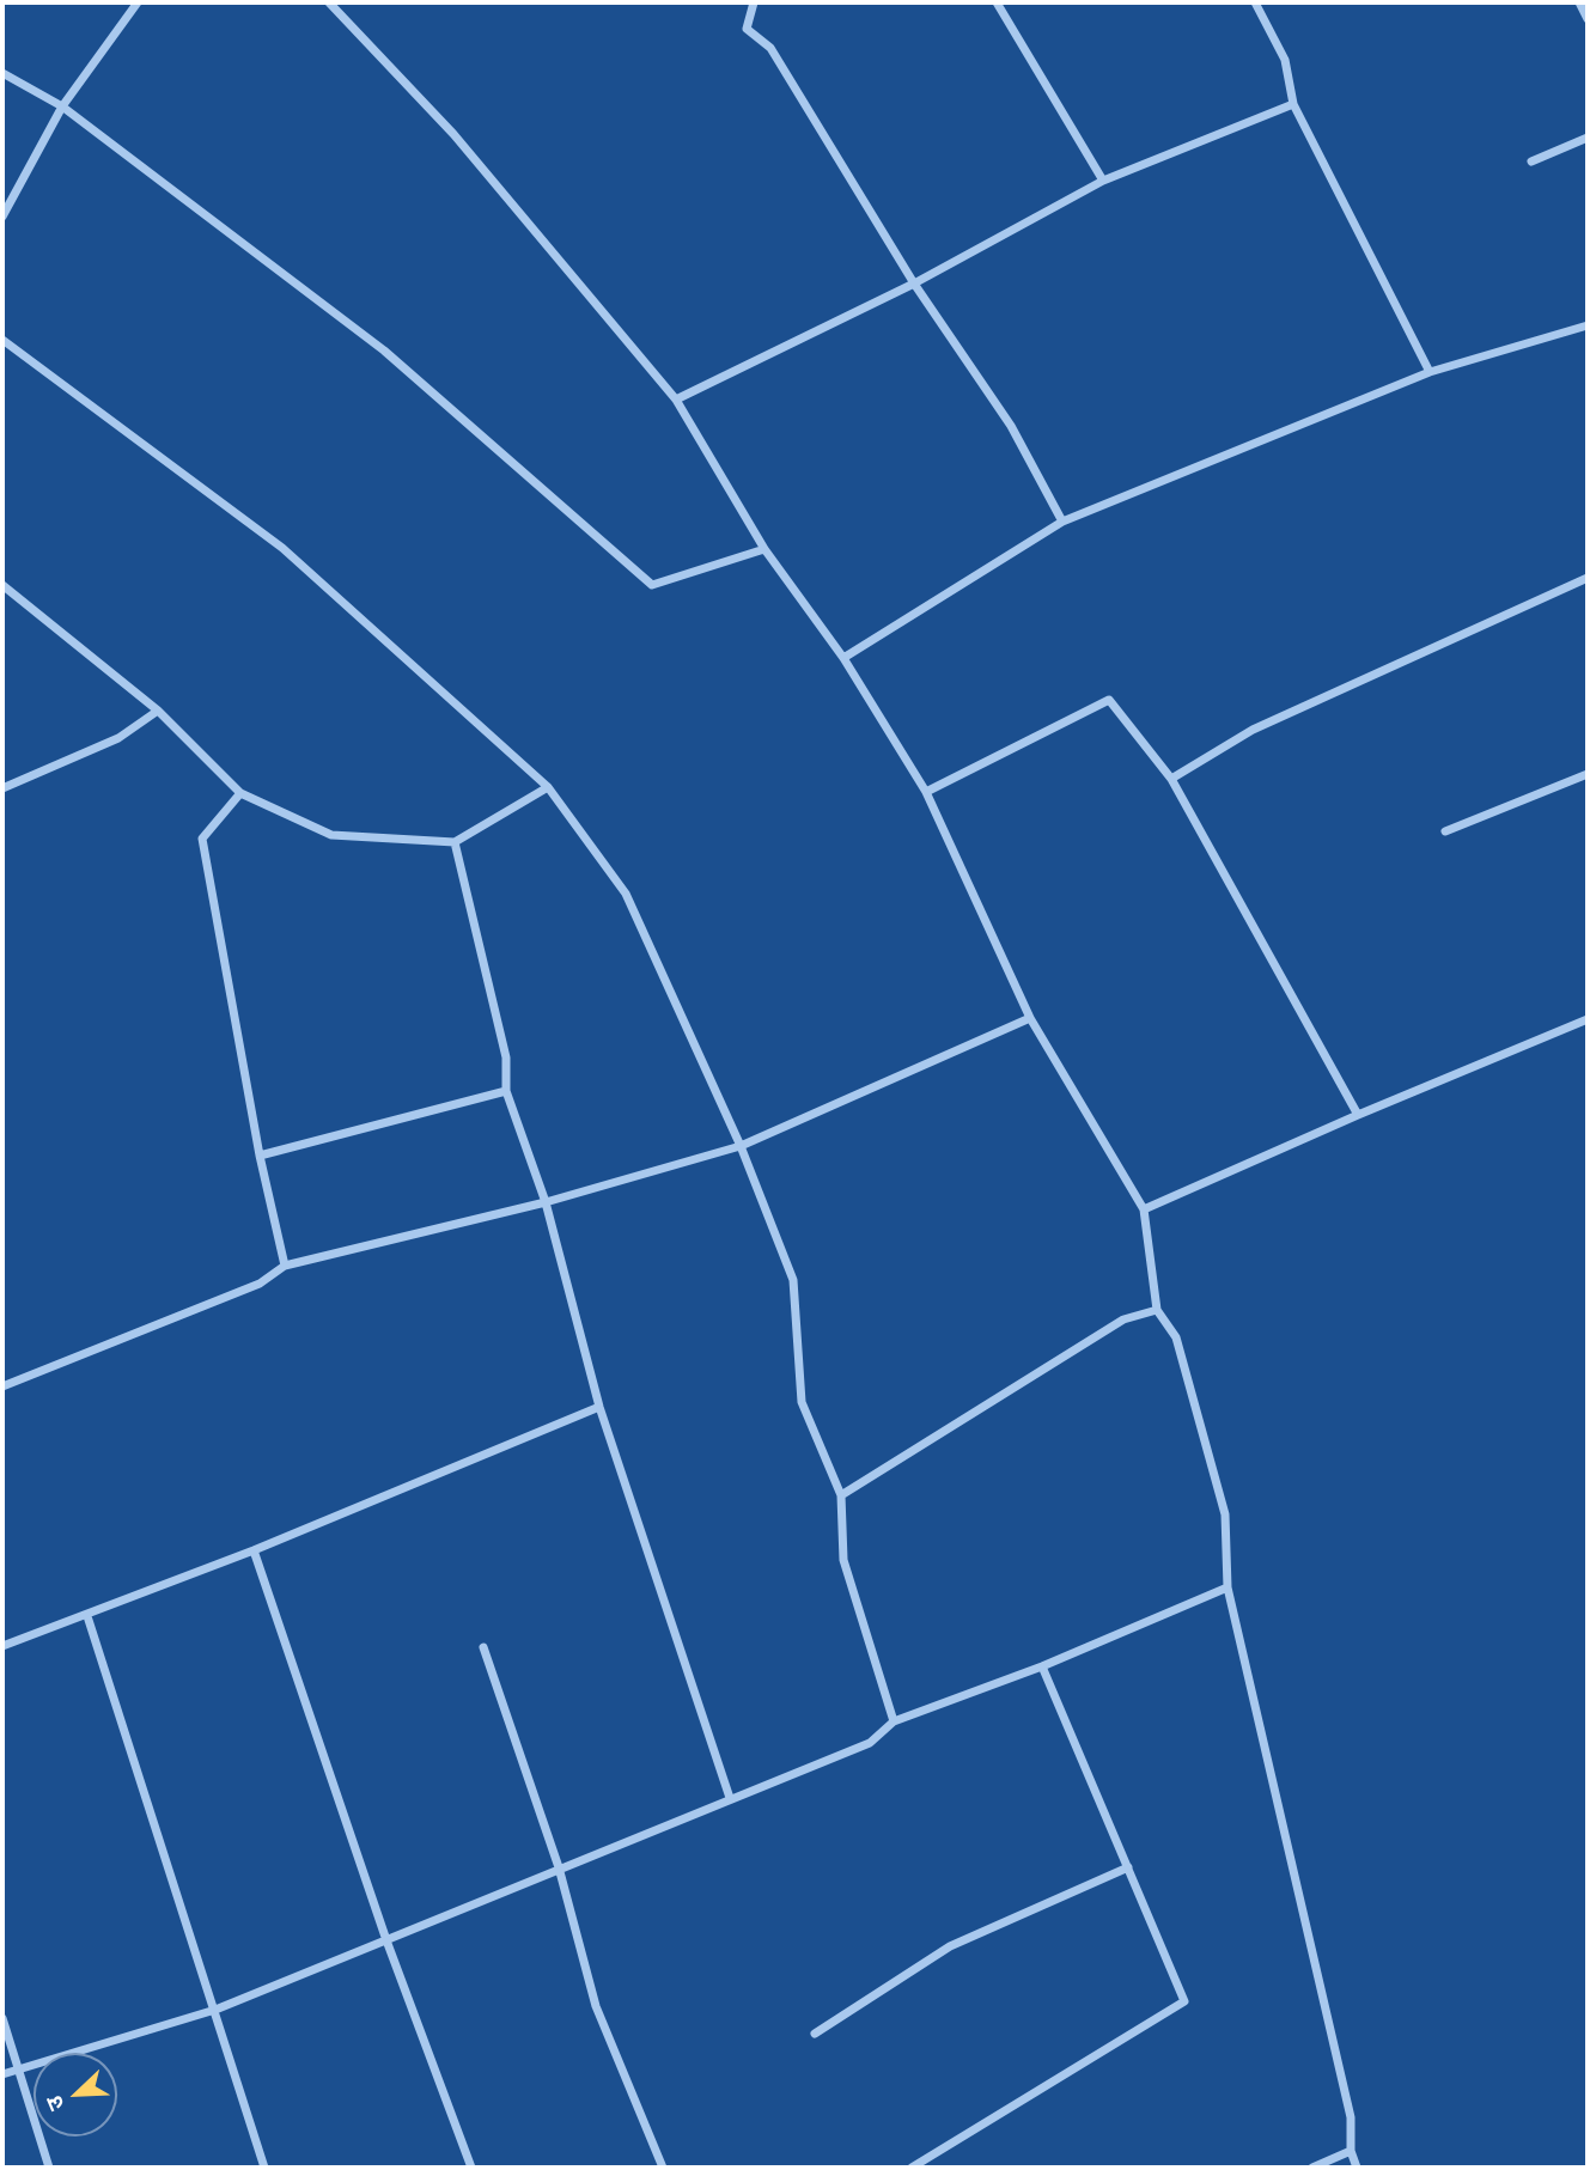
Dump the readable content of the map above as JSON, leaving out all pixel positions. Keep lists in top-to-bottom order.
{
  "north": "bottom left"
}
